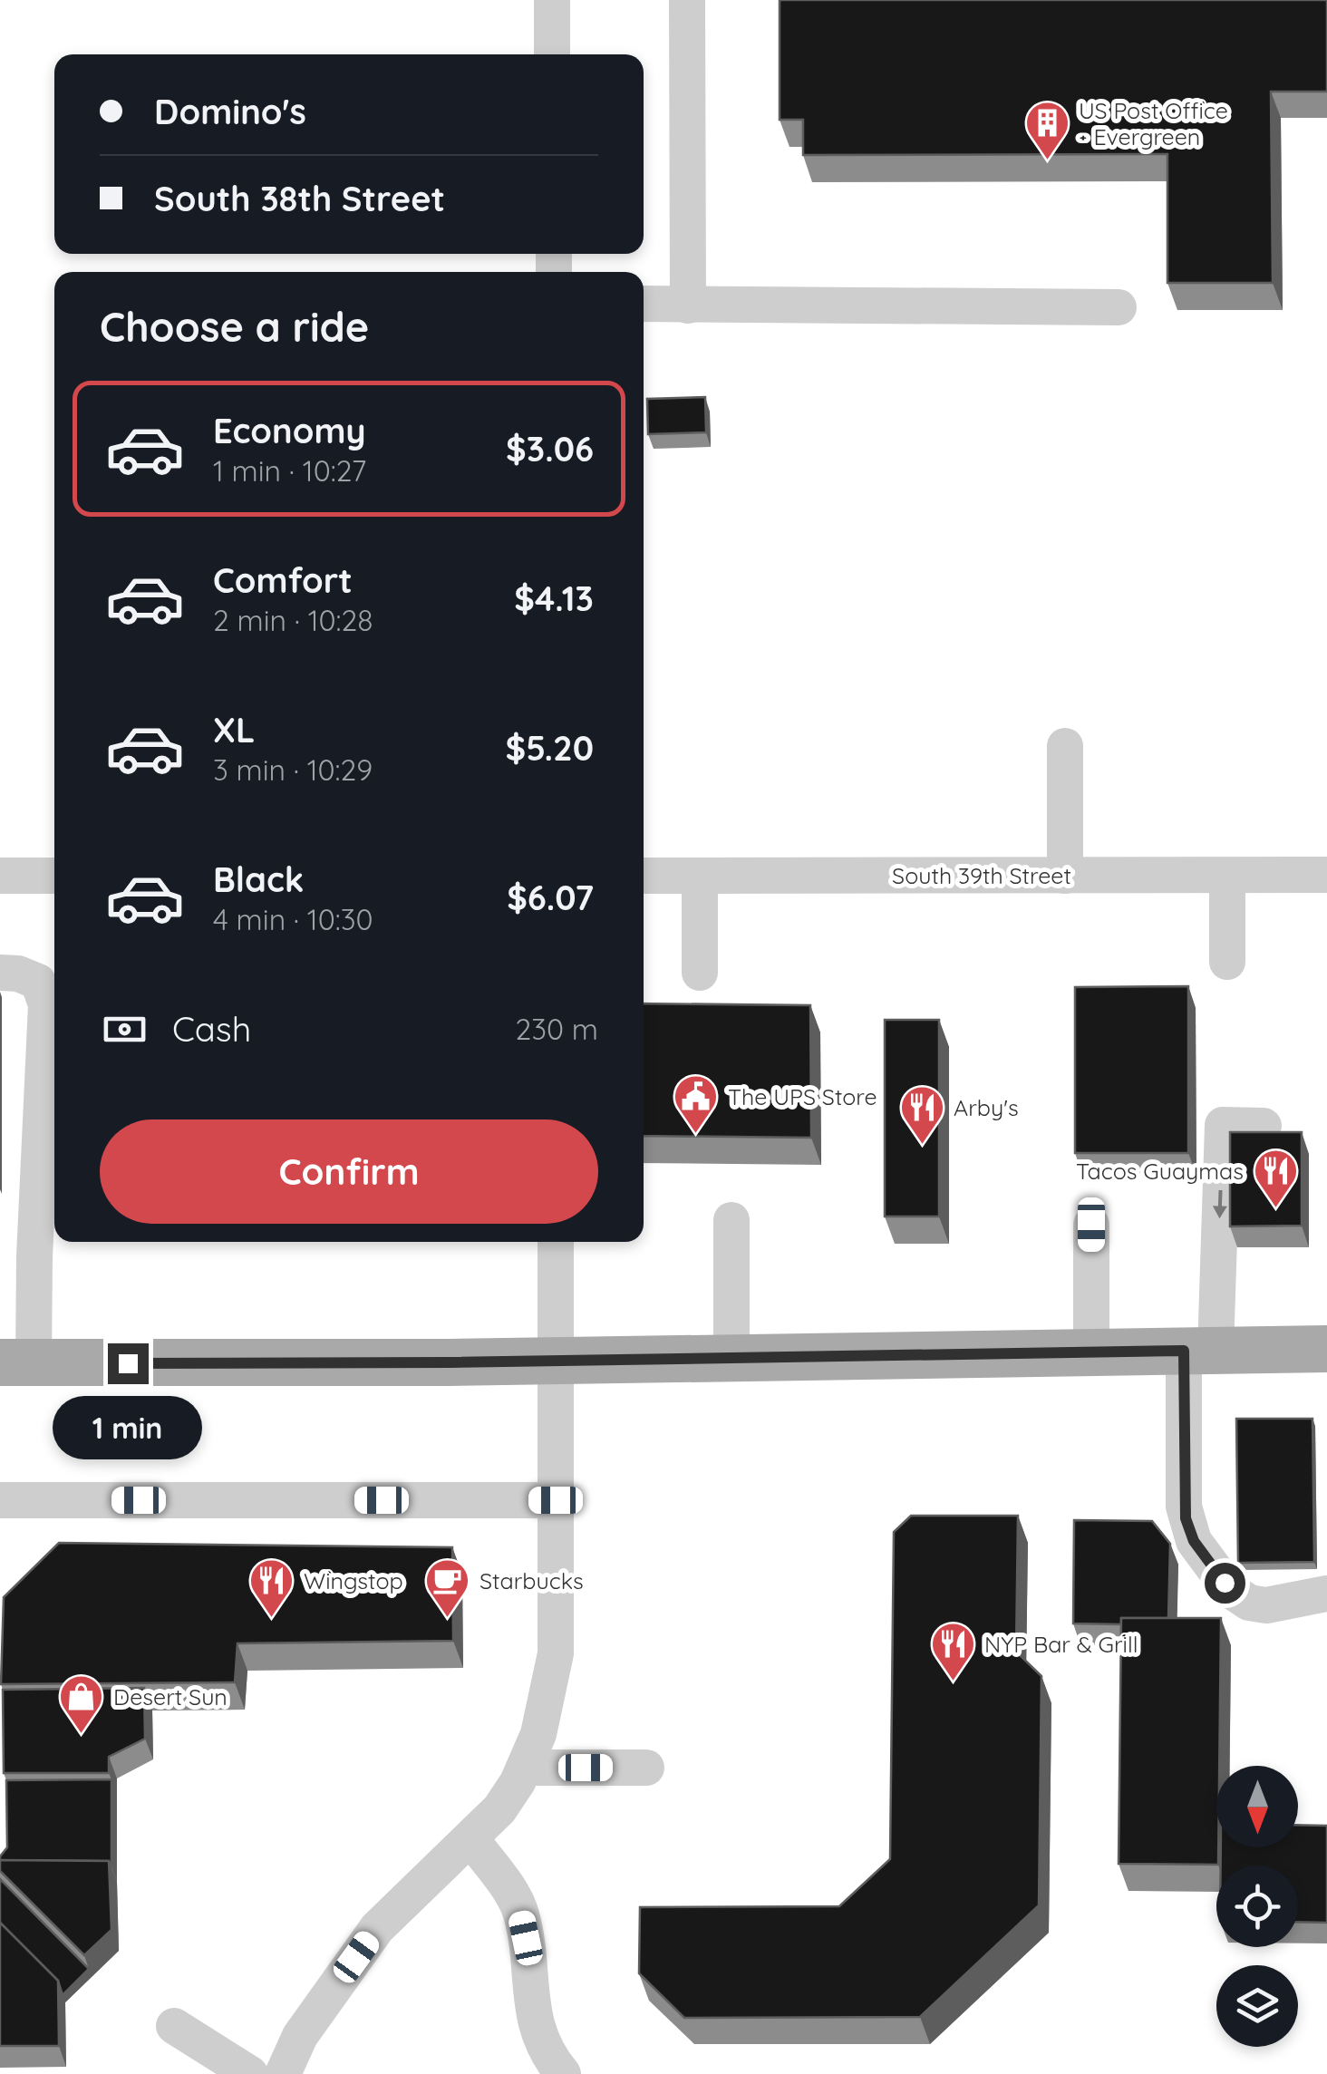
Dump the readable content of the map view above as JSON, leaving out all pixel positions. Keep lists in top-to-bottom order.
{
  "streets": {
    "street": ["South 39th Street"]
  },
  "places": {
    "building": ["US Post Office - Evergreen"],
    "public building": ["The UPS Store"],
    "restaurant": [
      "Arby's",
      "Tacos Guaymas",
      "Wingstop",
      "NYP Bar & Grill"
    ],
    "cafe": ["Starbucks"],
    "shop": ["Desert Sun"]
  },
  "north": "bottom",
  "page": {
    "banner": ["Domino's", "South 38th Street"],
    "heading": "Choose a ride",
    "list": [
      {
        "name": "Economy",
        "note": "1 min · 10:27",
        "value": "$3.06"
      },
      {
        "name": "Comfort",
        "note": "2 min · 10:28",
        "value": "$4.13"
      },
      {
        "name": "XL",
        "note": "3 min · 10:29",
        "value": "$5.20"
      },
      {
        "name": "Black",
        "note": "4 min · 10:30",
        "value": "$6.07"
      }
    ],
    "pay": ["Cash", "230 m"],
    "buttons": "Confirm",
    "bubble": "1 min"
  }
}
